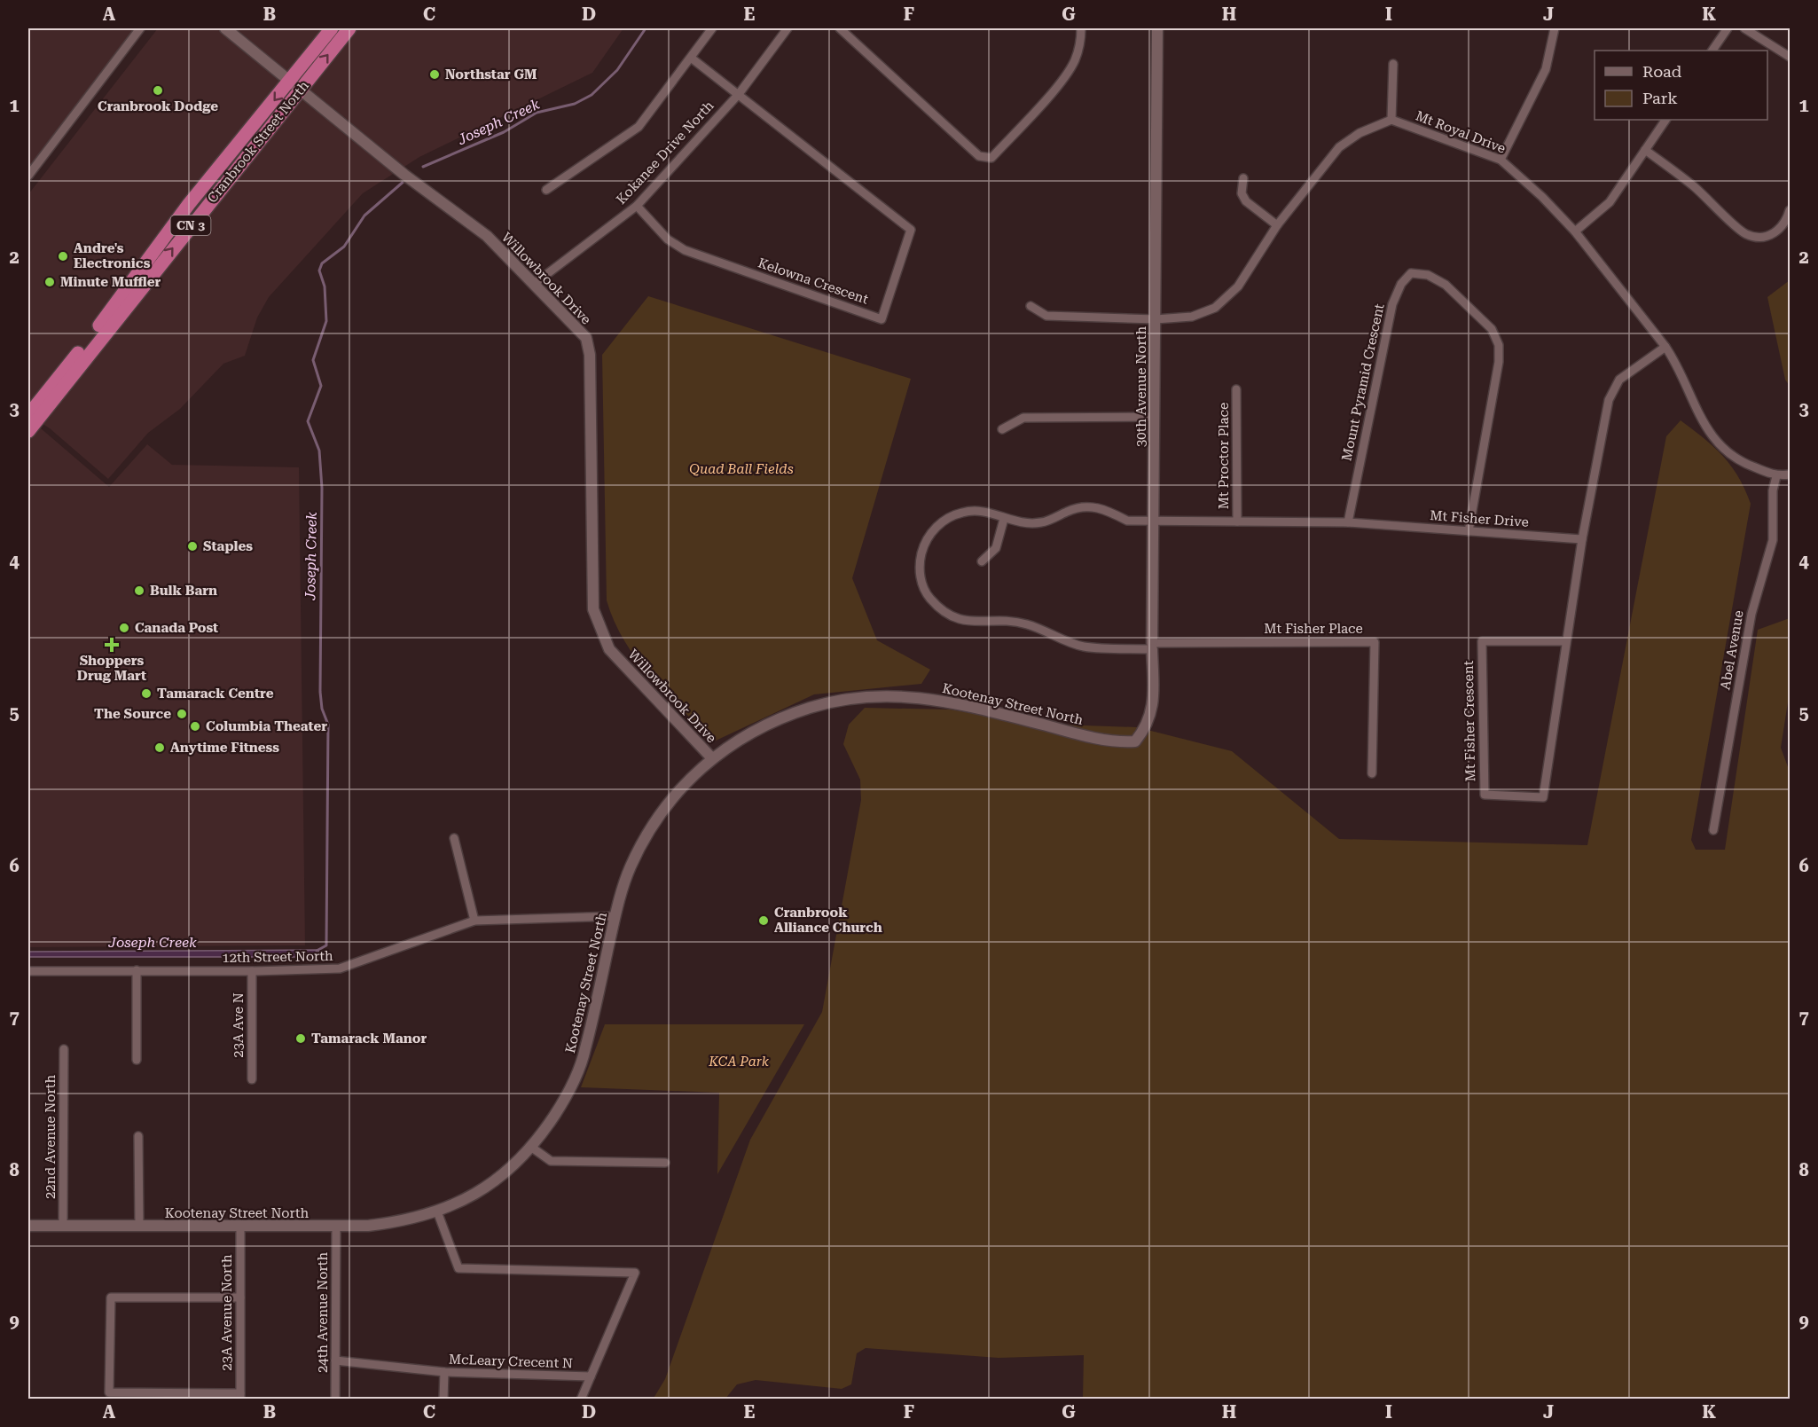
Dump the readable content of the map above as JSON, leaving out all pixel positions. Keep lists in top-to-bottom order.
{
  "streets": {
    "highway": ["Cranbrook Street North", "CN 3"],
    "street": [
      "Mt Royal Drive",
      "Kokanee Drive North",
      "Willowbrook Drive",
      "Kelowna Crescent",
      "Mount Pyramid Crescent",
      "30th Avenue North",
      "Mt Proctor Place",
      "Mt Fisher Drive",
      "Mt Fisher Place",
      "Abel Avenue",
      "Kootenay Street North",
      "Mt Fisher Crescent",
      "12th Street North",
      "23A Ave N",
      "22nd Avenue North",
      "23A Avenue North",
      "24th Avenue North",
      "McLeary Crecent N"
    ]
  },
  "crossings": [
    ["Mt Royal Drive", "Abel Avenue"],
    ["Cranbrook Street North", "Willowbrook Drive"],
    ["Kokanee Drive North", "Willowbrook Drive"],
    ["Kokanee Drive North", "Kelowna Crescent"],
    ["Willowbrook Drive", "Kootenay Street North"],
    ["Mount Pyramid Crescent", "Mt Fisher Drive"],
    ["30th Avenue North", "Mt Fisher Drive"],
    ["30th Avenue North", "Mt Fisher Place"],
    ["30th Avenue North", "Kootenay Street North"],
    ["Mt Proctor Place", "Mt Fisher Drive"],
    ["Mt Fisher Drive", "Mt Fisher Place"],
    ["Mt Fisher Drive", "Mt Fisher Crescent"],
    ["Kootenay Street North", "12th Street North"],
    ["Kootenay Street North", "22nd Avenue North"],
    ["Kootenay Street North", "23A Avenue North"],
    ["Kootenay Street North", "24th Avenue North"],
    ["Kootenay Street North", "McLeary Crecent N"],
    ["12th Street North", "23A Ave N"],
    ["24th Avenue North", "McLeary Crecent N"]
  ],
  "water": ["Joseph Creek"],
  "parks": ["Quad Ball Fields", "KCA Park"],
  "places": {
    "other": [
      "Northstar GM",
      "Cranbrook Dodge",
      "Andre's Electronics",
      "Minute Muffler",
      "Staples",
      "Bulk Barn",
      "Canada Post",
      "Tamarack Centre",
      "The Source",
      "Columbia Theater",
      "Anytime Fitness",
      "Cranbrook Alliance Church",
      "Tamarack Manor"
    ],
    "health": ["Shoppers Drug Mart"]
  },
  "legend": ["Road", "Park"],
  "grid": {
    "columns": [
      "A",
      "B",
      "C",
      "D",
      "E",
      "F",
      "G",
      "H",
      "I",
      "J",
      "K"
    ],
    "rows": [
      "1",
      "2",
      "3",
      "4",
      "5",
      "6",
      "7",
      "8",
      "9"
    ]
  }
}
